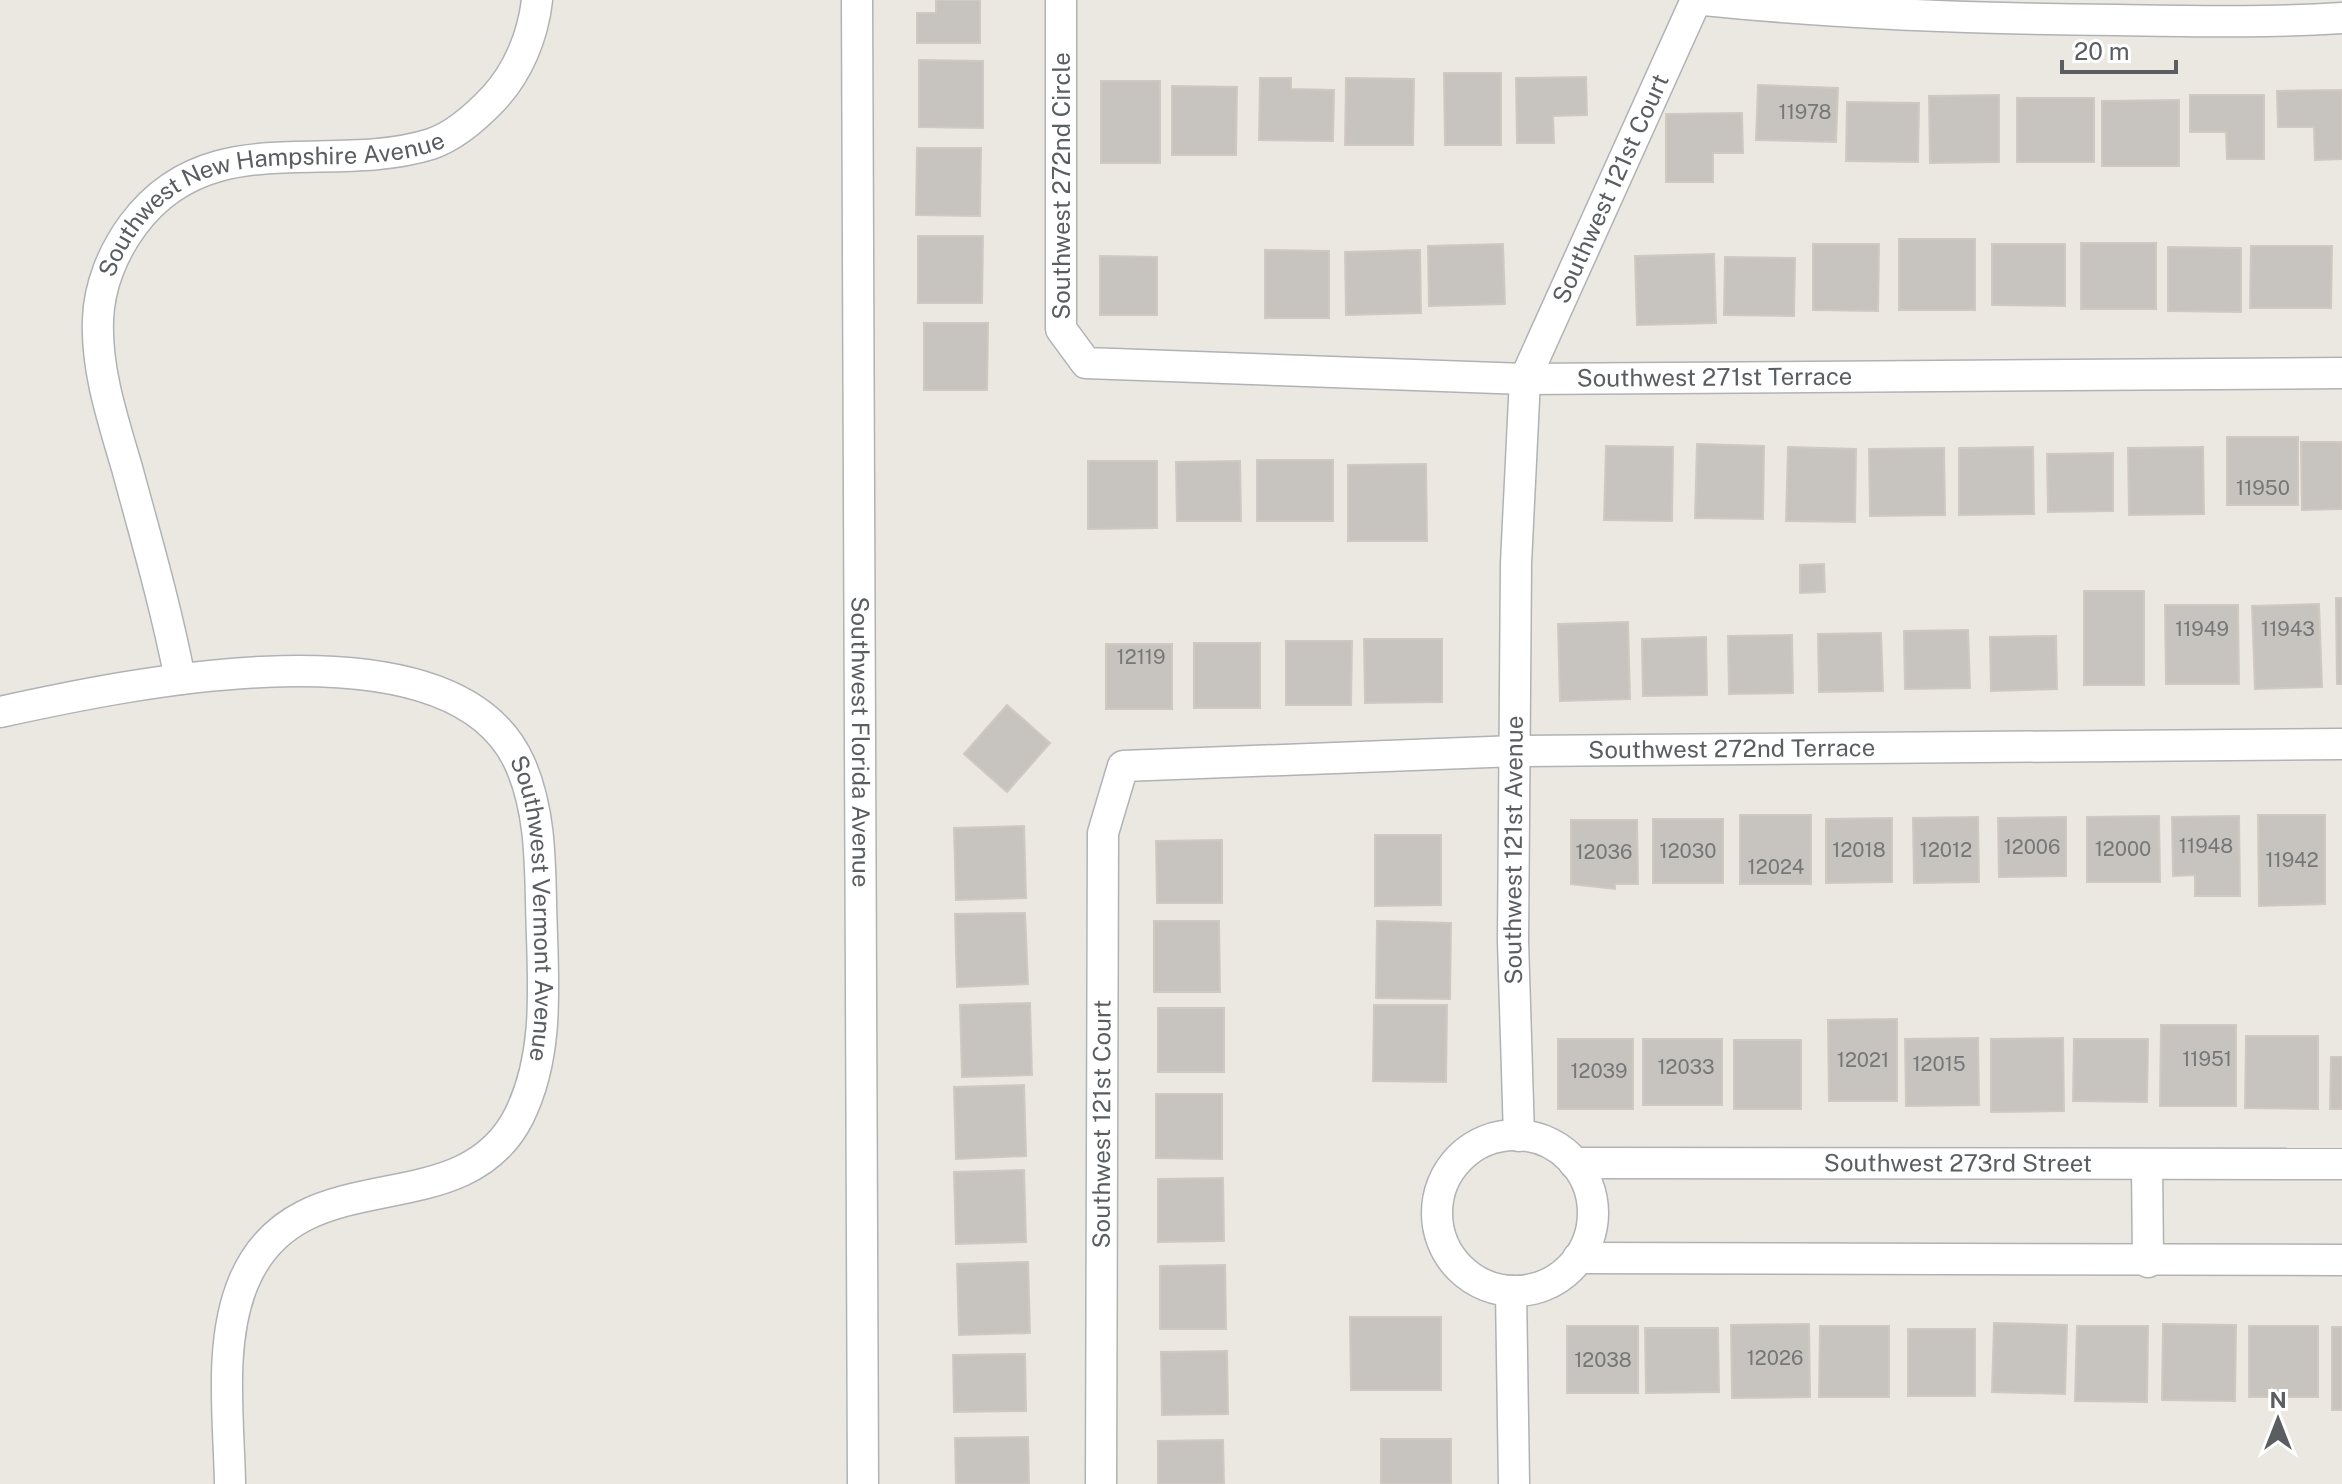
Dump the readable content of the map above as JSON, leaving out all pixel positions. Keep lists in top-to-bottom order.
{
  "streets": {
    "street": [
      "Southwest 272nd Circle",
      "Southwest 121st Court",
      "Southwest New Hampshire Avenue",
      "Southwest 271st Terrace",
      "Southwest Florida Avenue",
      "Southwest 272nd Terrace",
      "Southwest 121st Avenue",
      "Southwest Vermont Avenue",
      "Southwest 273rd Street"
    ]
  },
  "crossings": [
    ["Southwest 272nd Circle", "Southwest 271st Terrace"],
    ["Southwest 121st Court", "Southwest 271st Terrace"],
    ["Southwest 121st Court", "Southwest 272nd Terrace"],
    ["Southwest 121st Court", "Southwest 121st Avenue"],
    ["Southwest New Hampshire Avenue", "Southwest Vermont Avenue"],
    ["Southwest 271st Terrace", "Southwest 121st Avenue"],
    ["Southwest 272nd Terrace", "Southwest 121st Avenue"],
    ["Southwest 121st Avenue", "Southwest 273rd Street"]
  ],
  "house_numbers": [
    "11978",
    "11950",
    "11949",
    "11943",
    "12119",
    "11948",
    "12006",
    "12000",
    "12018",
    "12012",
    "12030",
    "12036",
    "11942",
    "12024",
    "11951",
    "12021",
    "12015",
    "12033",
    "12039",
    "12026",
    "12038"
  ],
  "scale_bar": "20 m",
  "north": "top"
}
